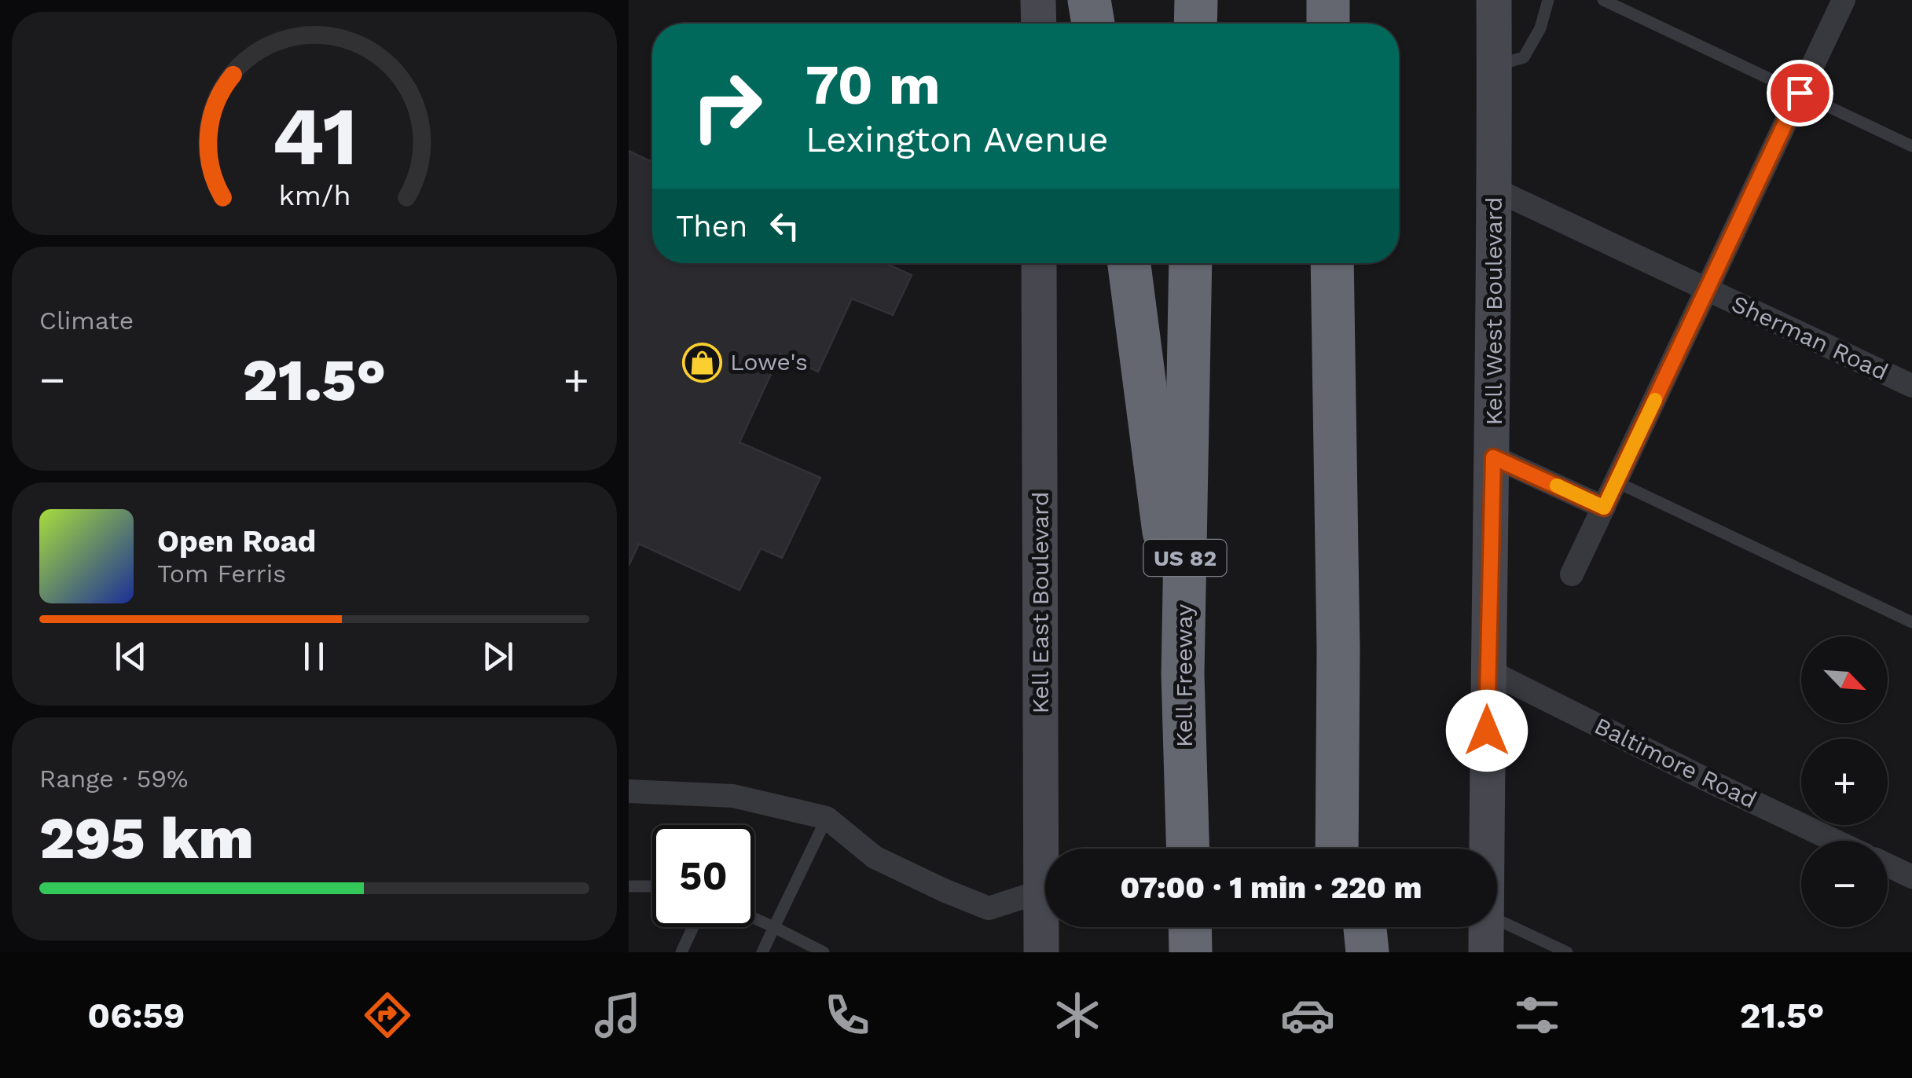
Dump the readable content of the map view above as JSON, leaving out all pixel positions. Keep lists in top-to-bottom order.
{
  "streets": {
    "highway": ["US 82", "Kell Freeway"],
    "main road": ["Kell West Boulevard", "Kell East Boulevard"],
    "street": ["Sherman Road", "Baltimore Road"]
  },
  "crossings": [
    ["Kell West Boulevard", "Sherman Road"],
    ["Kell West Boulevard", "Baltimore Road"]
  ],
  "places": {
    "shop": ["Lowe's"]
  },
  "north": "bottom right",
  "page": {
    "turn": ["70 m", "Lexington Avenue"],
    "then": "Then",
    "tile": [
      "Climate",
      ["Range · 59%", "295 km"]
    ],
    "heat": ["−", "21.5°", "+"],
    "song": ["Open Road", "Tom Ferris"],
    "map_buttons": ["+", "−"],
    "limit": "50",
    "trip": "07:00 · 1 min · 220 m",
    "tabs": ["06:59", "21.5°"],
    "gauge": ["41", "km/h"]
  }
}
